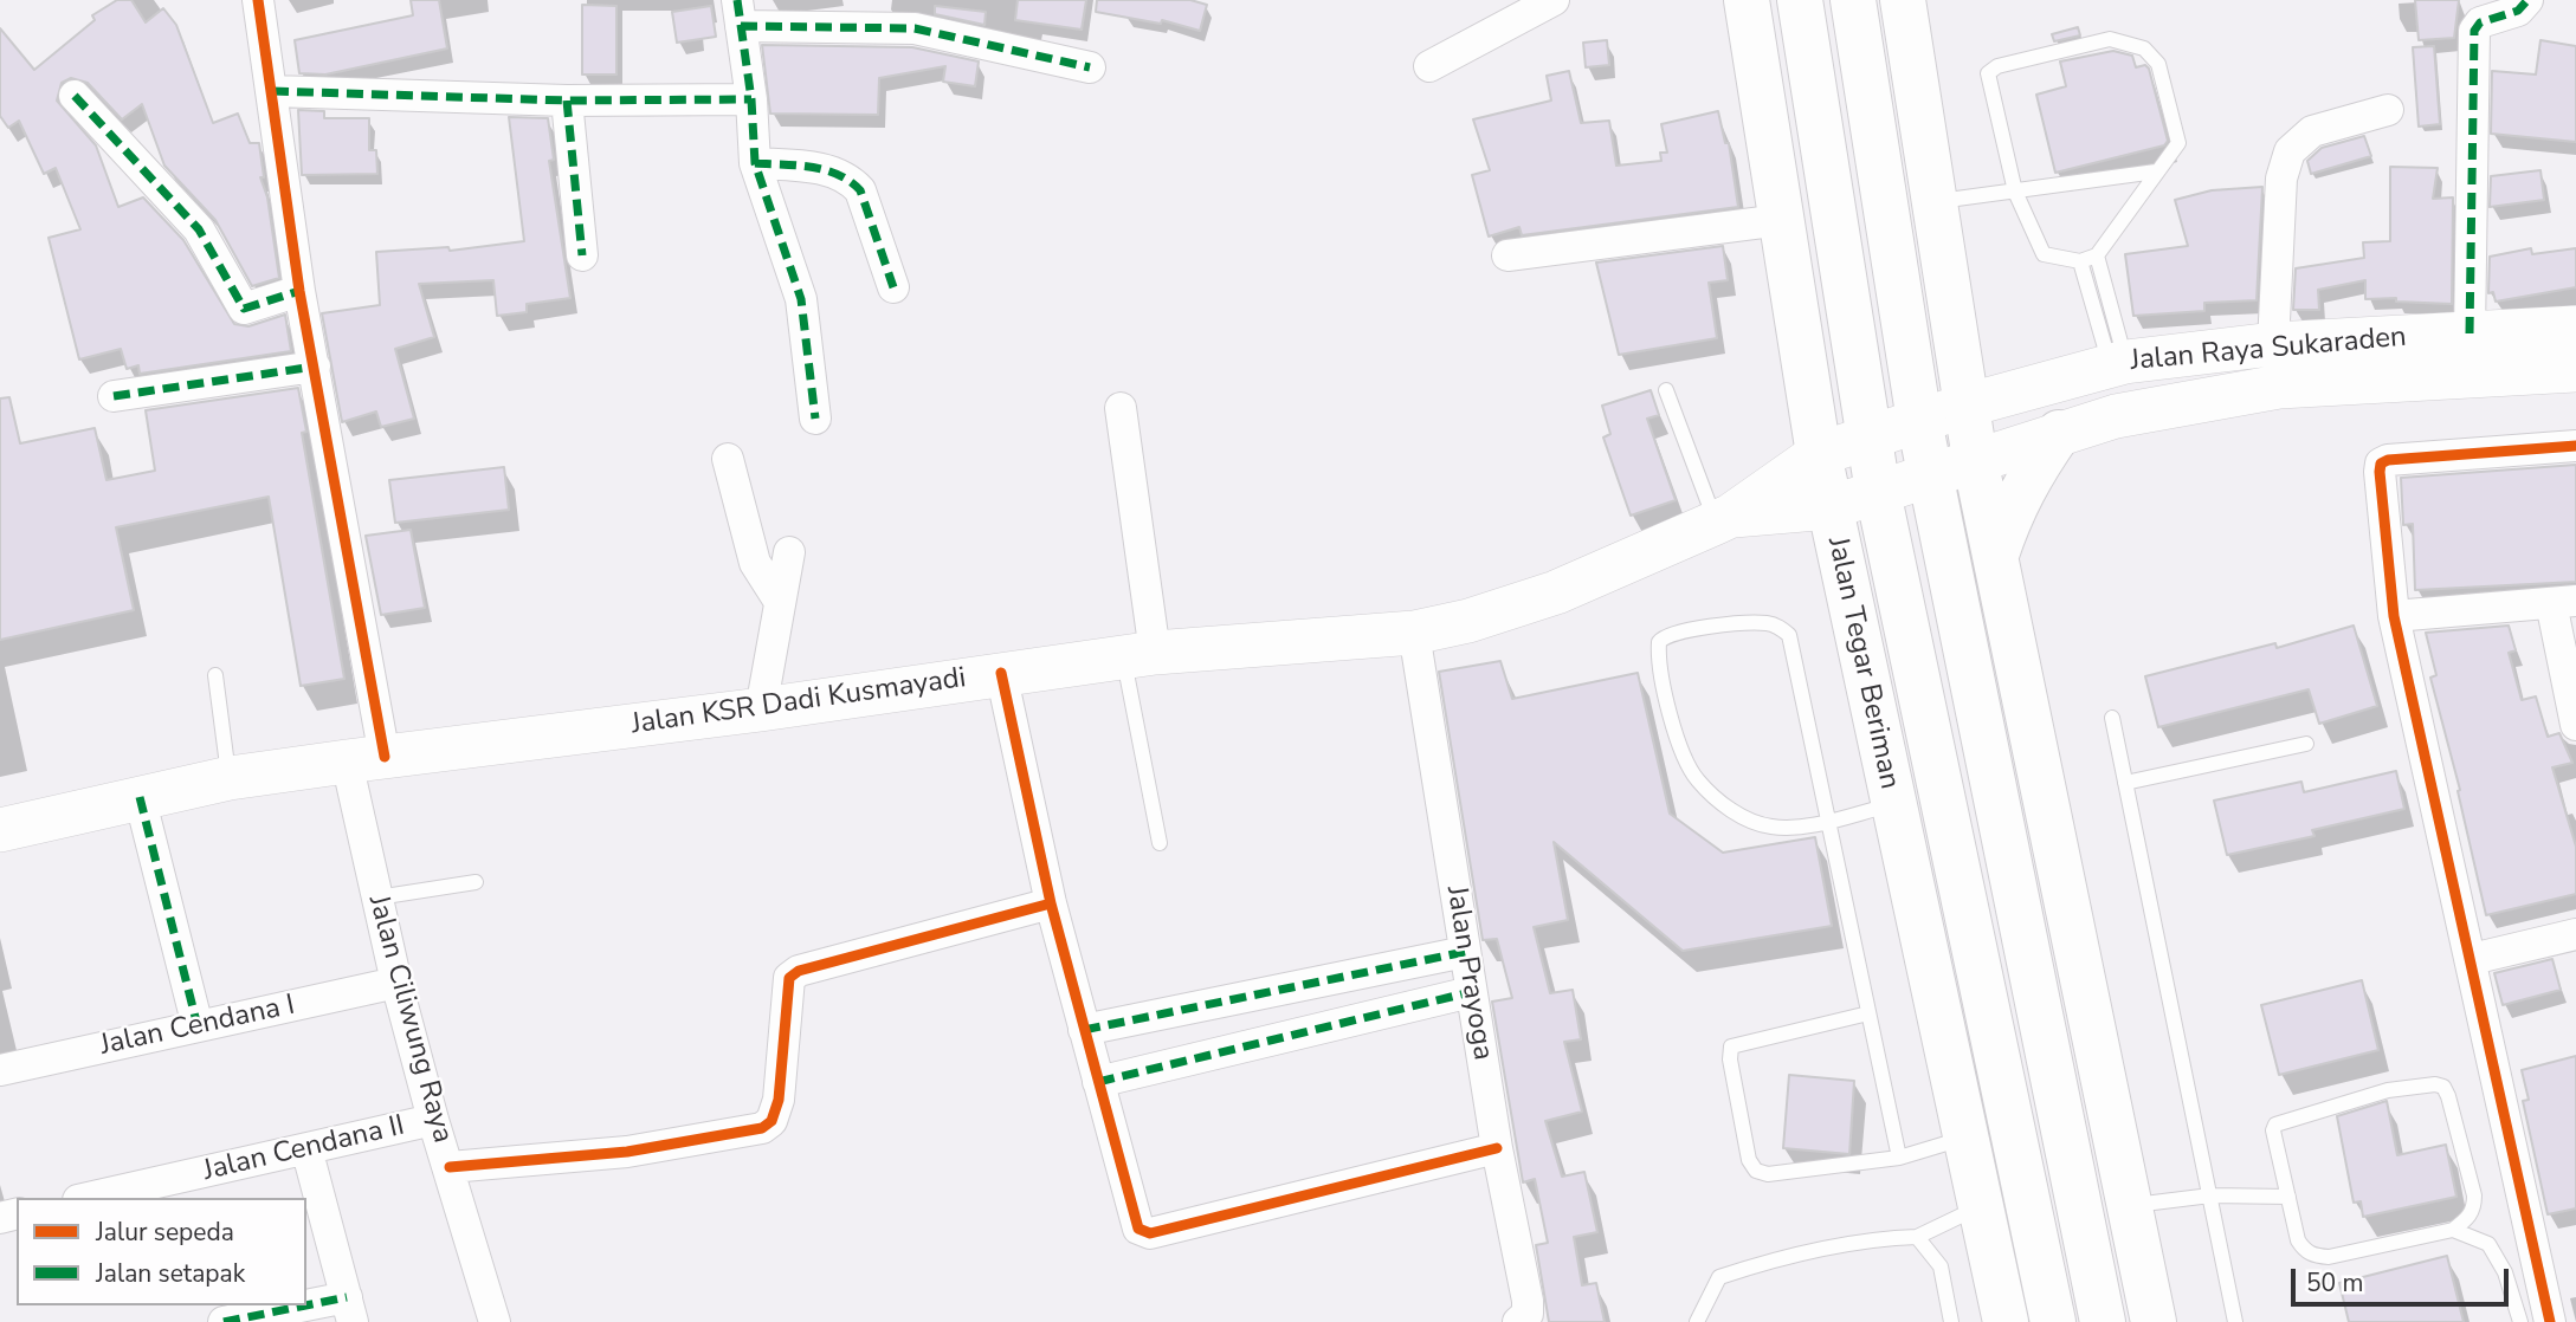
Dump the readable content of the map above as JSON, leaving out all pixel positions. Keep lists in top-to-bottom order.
{
  "streets": {
    "main road": ["Jalan Raya Sukaraden", "Jalan Tegar Beriman", "Jalan KSR Dadi Kusmayadi"],
    "street": [
      "Jalan Prayoga",
      "Jalan Ciliwung Raya",
      "Jalan Cendana I",
      "Jalan Cendana II"
    ]
  },
  "crossings": [
    ["Jalan Raya Sukaraden", "Jalan KSR Dadi Kusmayadi"],
    ["Jalan Tegar Beriman", "Jalan KSR Dadi Kusmayadi"],
    ["Jalan KSR Dadi Kusmayadi", "Jalan Prayoga"],
    ["Jalan KSR Dadi Kusmayadi", "Jalan Ciliwung Raya"],
    ["Jalan Ciliwung Raya", "Jalan Cendana I"],
    ["Jalan Ciliwung Raya", "Jalan Cendana II"]
  ],
  "legend": ["Jalur sepeda", "Jalan setapak"],
  "scale_bar": "50 m"
}
